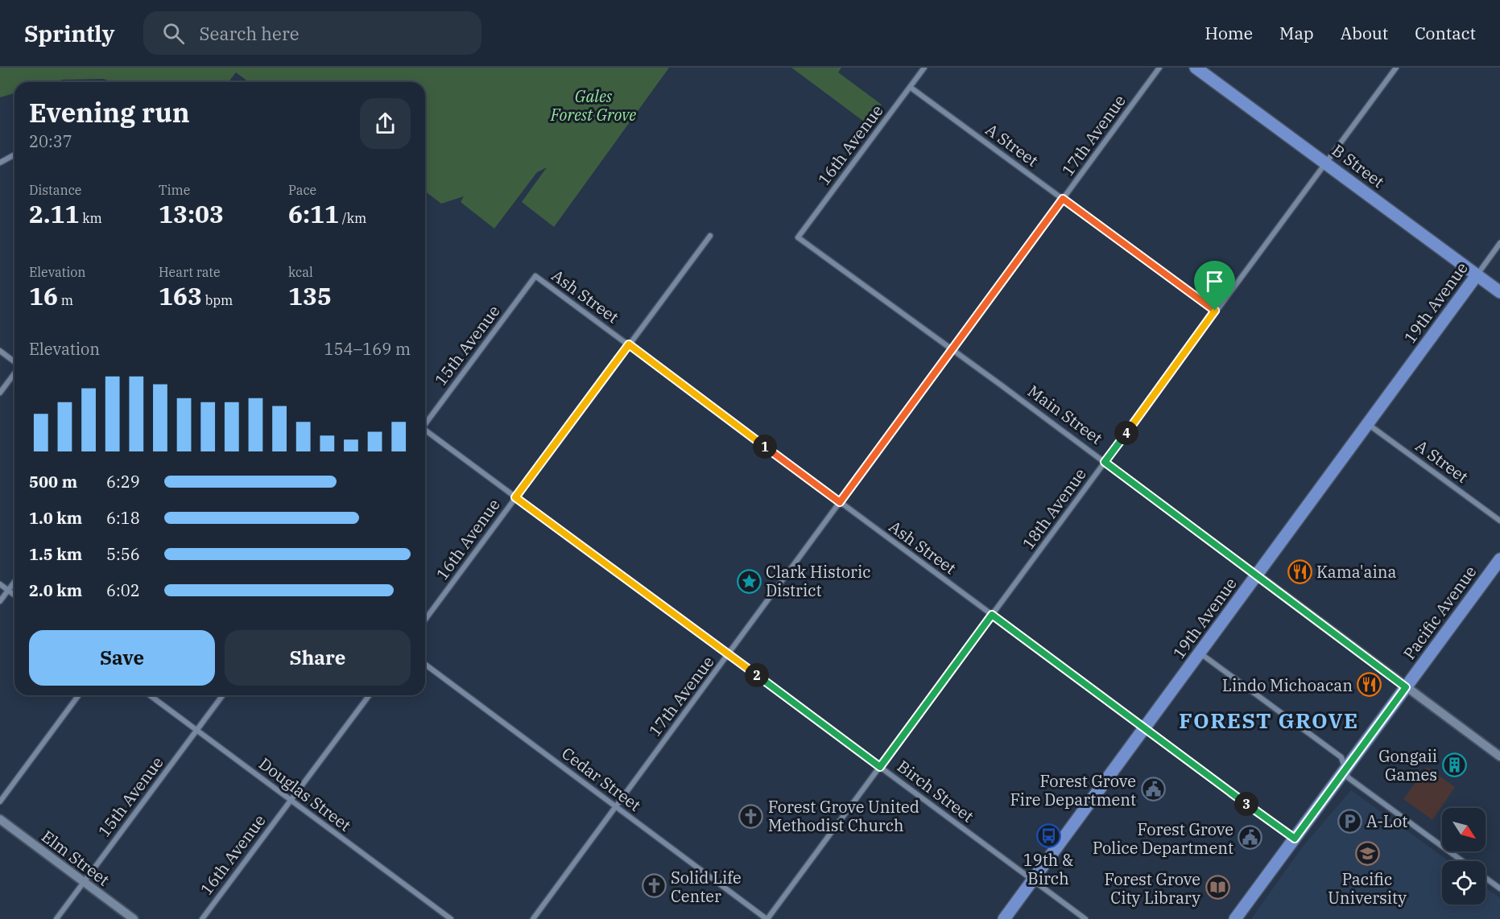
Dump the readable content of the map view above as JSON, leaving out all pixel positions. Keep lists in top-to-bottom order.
{
  "streets": {
    "main road": ["B Street", "19th Avenue", "Pacific Avenue"],
    "street": [
      "17th Avenue",
      "16th Avenue",
      "A Street",
      "Ash Street",
      "15th Avenue",
      "Main Street",
      "18th Avenue",
      "Cedar Street",
      "Birch Street",
      "Douglas Street",
      "Elm Street"
    ]
  },
  "crossings": [
    ["17th Avenue", "A Street"],
    ["17th Avenue", "Ash Street"],
    ["17th Avenue", "Main Street"],
    ["17th Avenue", "Cedar Street"],
    ["17th Avenue", "Birch Street"],
    ["16th Avenue", "A Street"],
    ["16th Avenue", "Ash Street"],
    ["16th Avenue", "Main Street"],
    ["16th Avenue", "Birch Street"],
    ["16th Avenue", "Douglas Street"],
    ["A Street", "19th Avenue"],
    ["A Street", "18th Avenue"],
    ["B Street", "19th Avenue"],
    ["B Street", "18th Avenue"],
    ["Ash Street", "19th Avenue"],
    ["Ash Street", "15th Avenue"],
    ["Ash Street", "18th Avenue"],
    ["Ash Street", "Pacific Avenue"],
    ["19th Avenue", "Main Street"],
    ["19th Avenue", "Birch Street"],
    ["15th Avenue", "Douglas Street"],
    ["15th Avenue", "Elm Street"],
    ["Main Street", "18th Avenue"],
    ["Main Street", "Pacific Avenue"],
    ["18th Avenue", "Cedar Street"],
    ["18th Avenue", "Birch Street"]
  ],
  "districts": ["FOREST GROVE"],
  "parks": ["Gales Forest Grove"],
  "places": {
    "restaurant": ["Kama'aina", "Lindo Michoacan"],
    "place": ["Clark Historic District"],
    "building": ["Gongaii Games"],
    "public building": ["Forest Grove Fire Department", "Forest Grove Police Department"],
    "church": ["Forest Grove United Methodist Church", "Solid Life Center"],
    "parking": ["A-Lot"],
    "bus stop": ["19th & Birch"],
    "school or university": ["Pacific University"],
    "library": ["Forest Grove City Library"]
  },
  "north": "bottom right",
  "page": {
    "header": "Sprintly",
    "search": "Search here",
    "nav": [
      "Home",
      "Map",
      "About",
      "Contact"
    ],
    "heading": ["Evening run", "20:37"],
    "stats": [
      ["Distance", "2.11 km"],
      ["Time", "13:03"],
      ["Pace", "6:11 /km"],
      ["Elevation", "16 m"],
      ["Heart rate", "163 bpm"],
      ["kcal", "135"]
    ],
    "chart": ["Elevation", "154–169 m"],
    "pins": [
      "4",
      "1",
      "2",
      "3"
    ],
    "list": [
      {
        "name": "500 m",
        "note": "6:29"
      },
      {
        "name": "1.0 km",
        "note": "6:18"
      },
      {
        "name": "1.5 km",
        "note": "5:56"
      },
      {
        "name": "2.0 km",
        "note": "6:02"
      }
    ],
    "buttons": ["Save", "Share"]
  }
}
